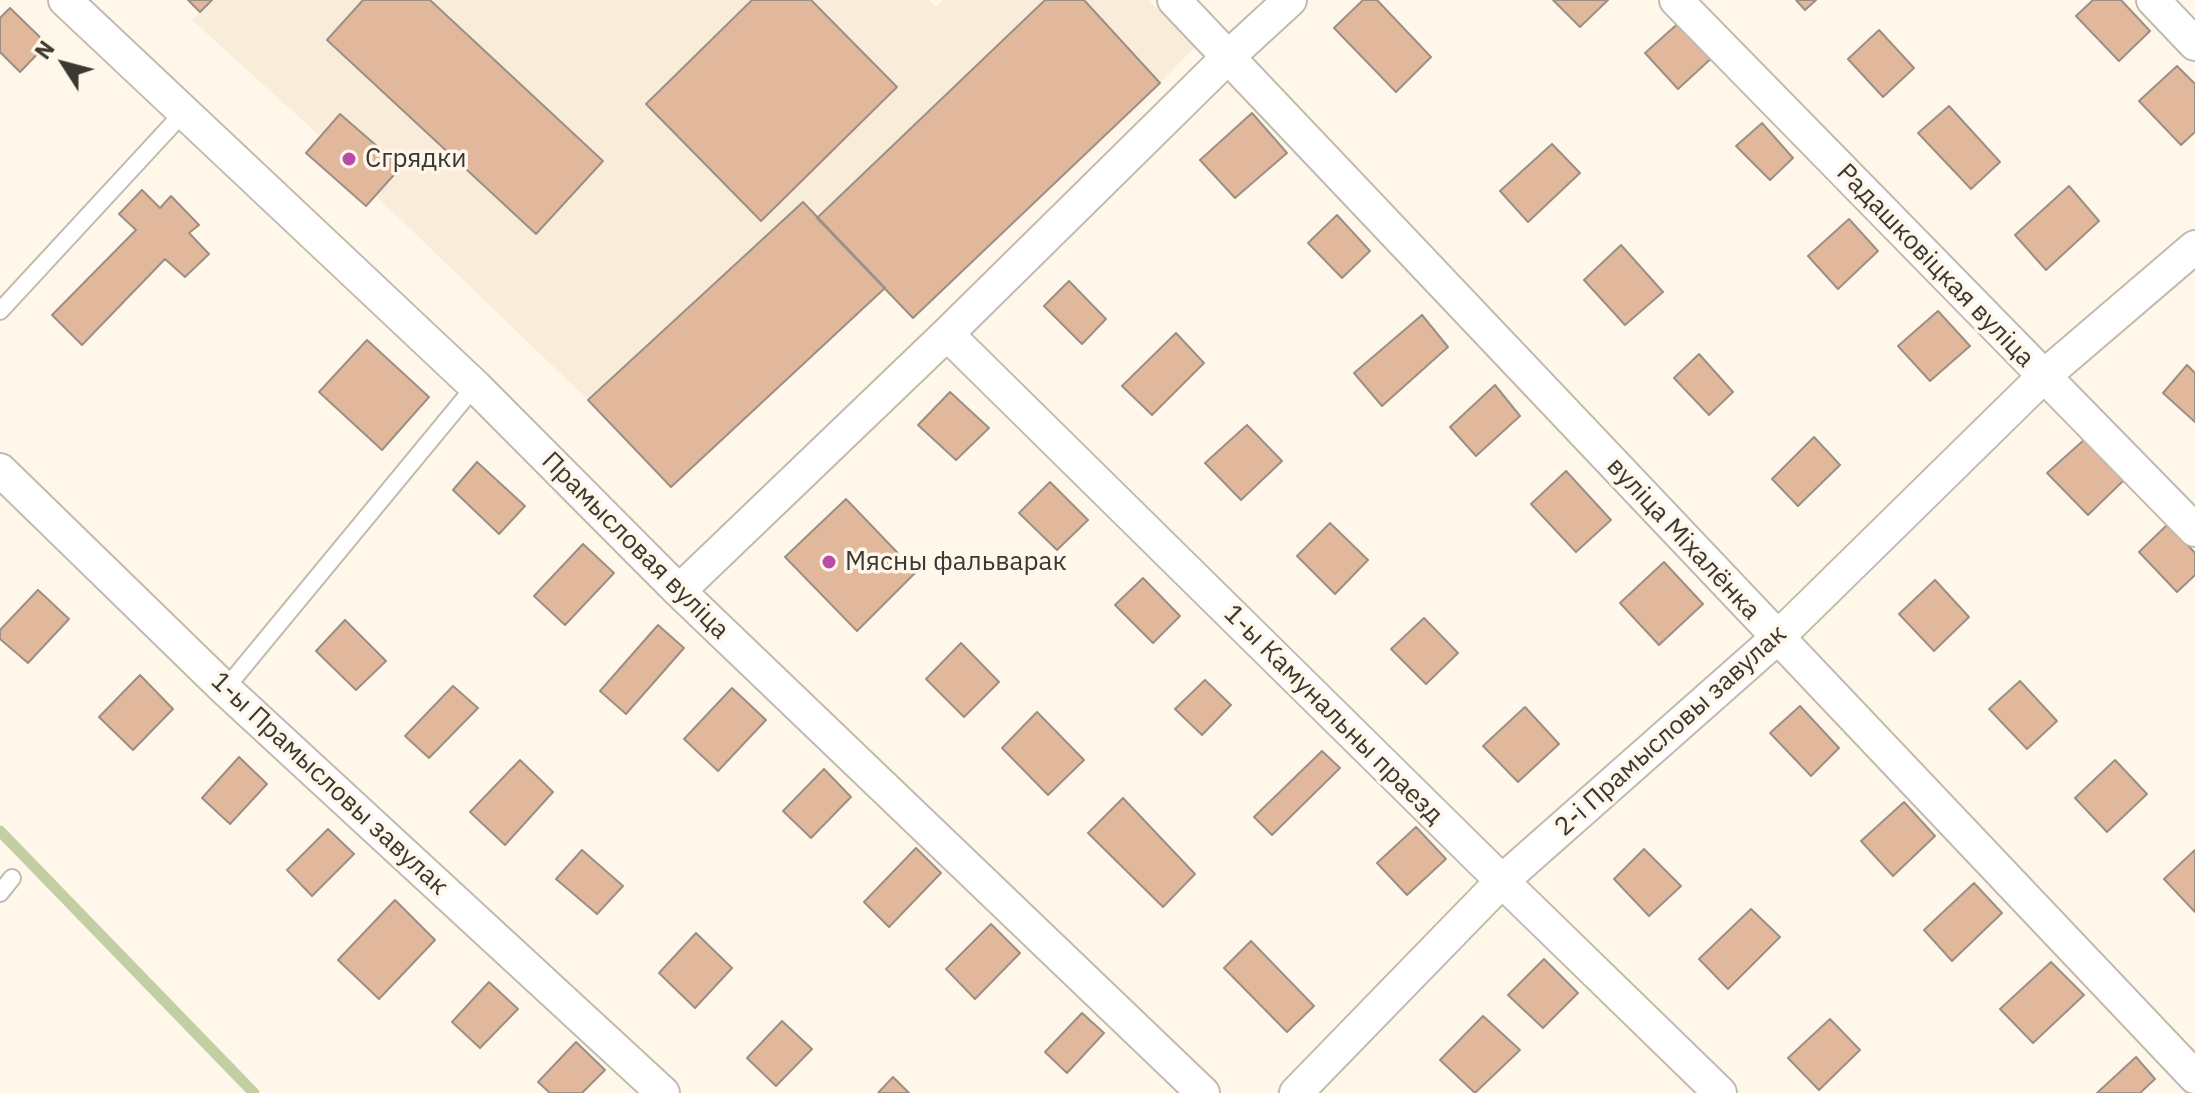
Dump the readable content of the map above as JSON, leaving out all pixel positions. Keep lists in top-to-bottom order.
{
  "streets": {
    "street": [
      "Радашковіцкая вуліца",
      "вуліца Міхалёнка",
      "Прамысловая вуліца",
      "1-ы Камунальны праезд",
      "2-і Прамысловы завулак",
      "1-ы Прамысловы завулак"
    ]
  },
  "crossings": [
    ["Радашковіцкая вуліца", "2-і Прамысловы завулак"],
    ["вуліца Міхалёнка", "2-і Прамысловы завулак"],
    ["1-ы Камунальны праезд", "2-і Прамысловы завулак"]
  ],
  "places": ["Сгрядки", "Мясны фальварак"],
  "north": "top left"
}
